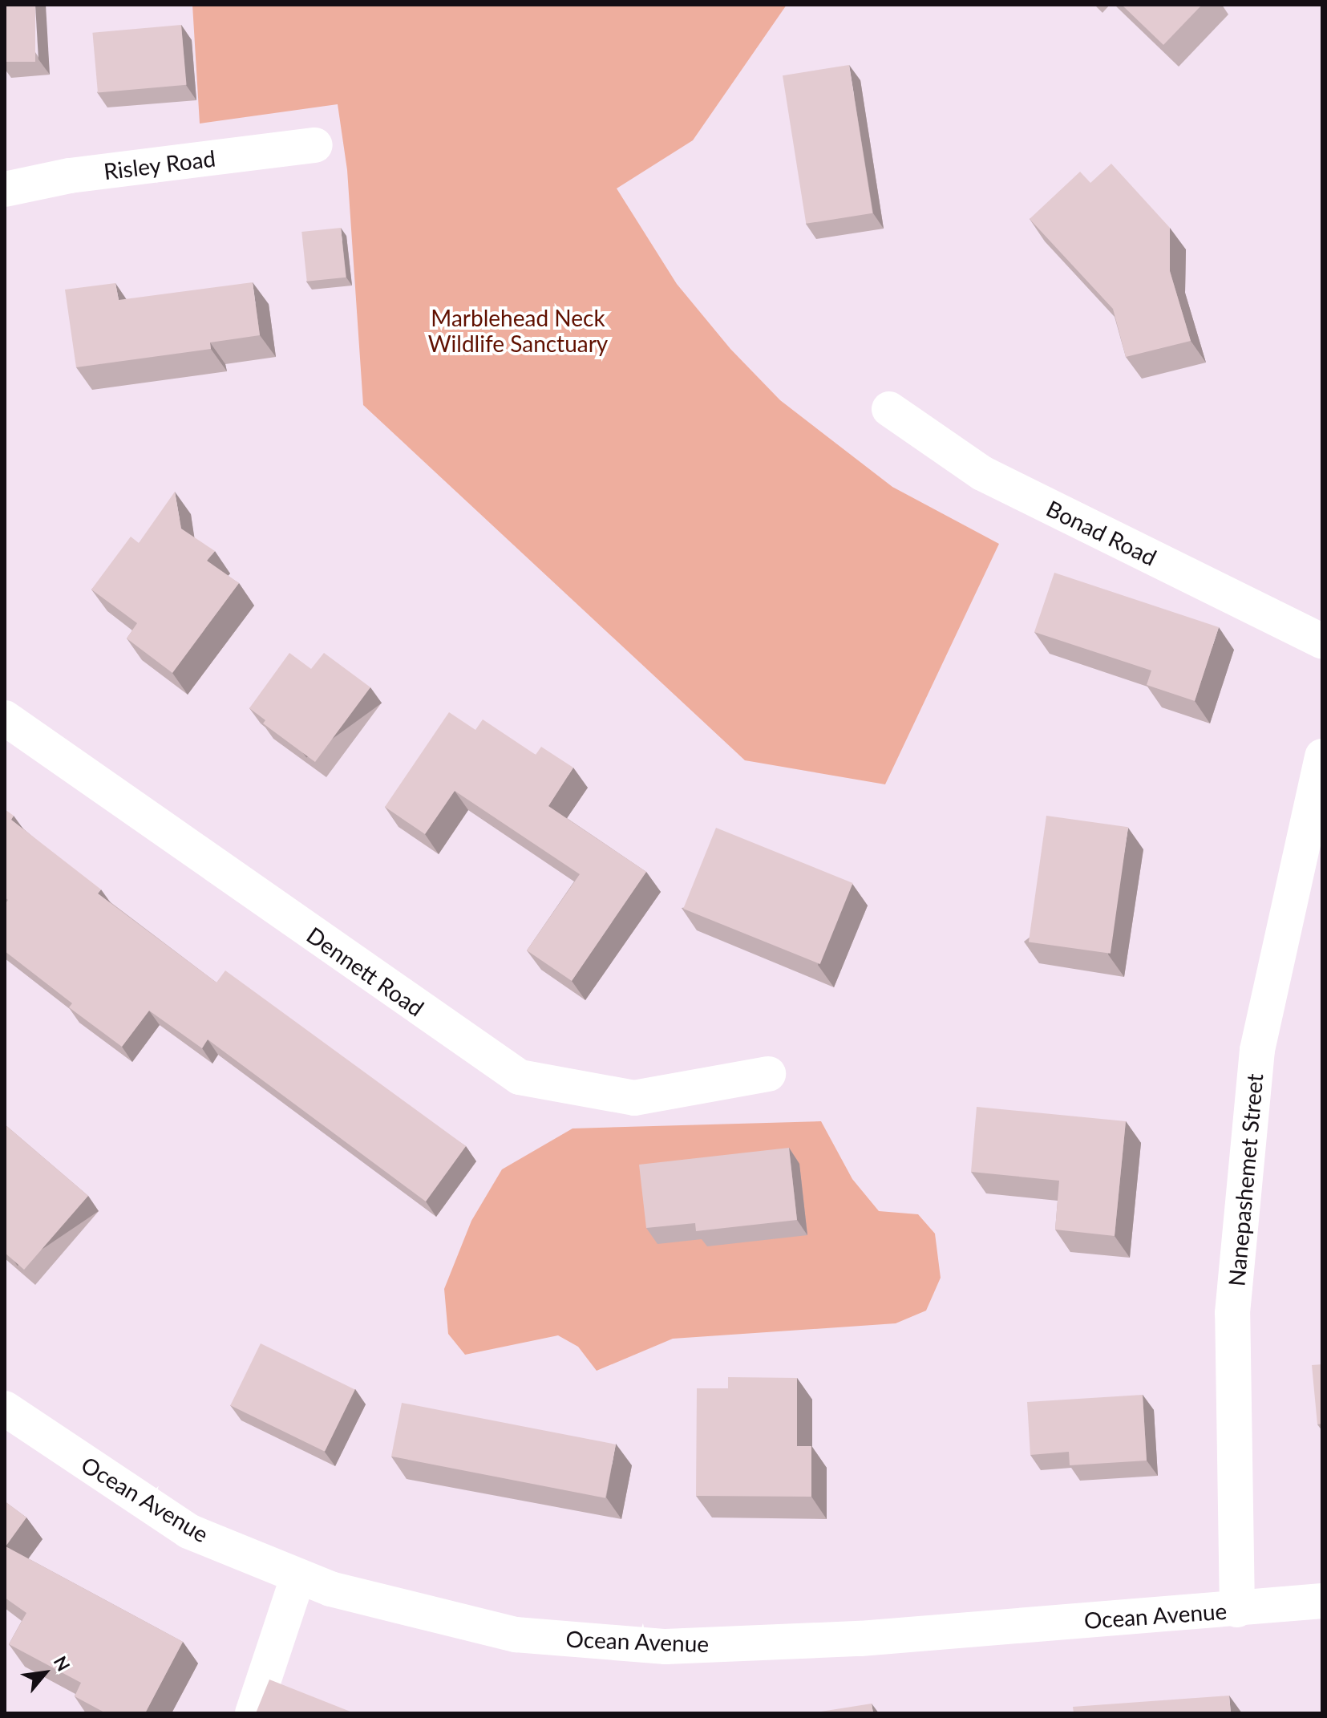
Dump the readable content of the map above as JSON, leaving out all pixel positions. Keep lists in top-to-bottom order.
{
  "streets": {
    "street": [
      "Risley Road",
      "Bonad Road",
      "Dennett Road",
      "Nanepashemet Street",
      "Ocean Avenue"
    ]
  },
  "crossings": [
    ["Nanepashemet Street", "Ocean Avenue"]
  ],
  "parks": ["Marblehead Neck Wildlife Sanctuary"],
  "north": "top right"
}
